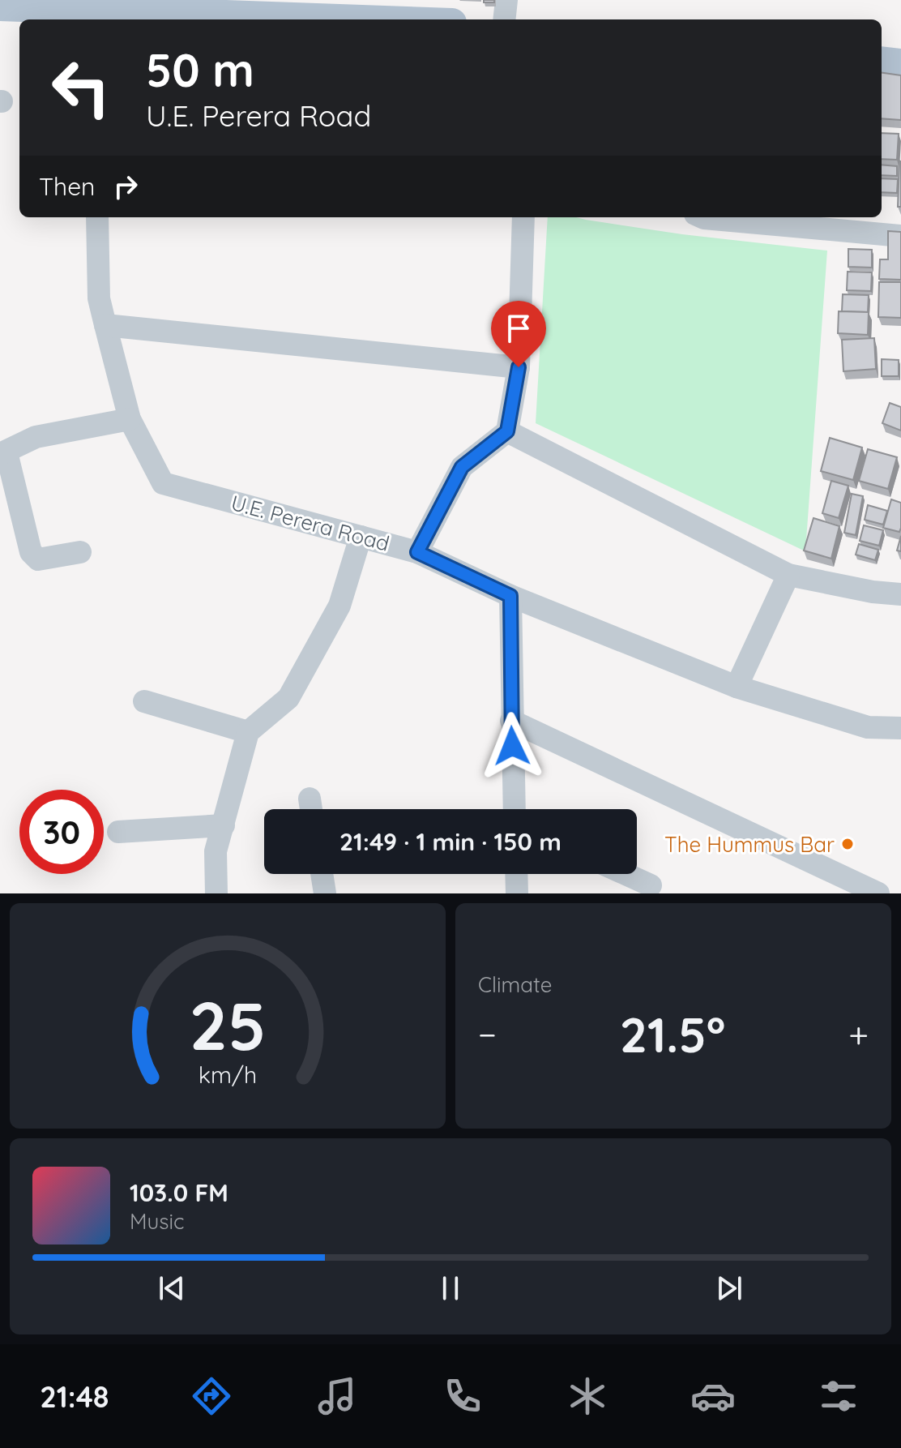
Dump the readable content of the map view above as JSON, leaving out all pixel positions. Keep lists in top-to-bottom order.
{
  "streets": {
    "street": ["U.E. Perera Road"]
  },
  "places": ["The Hummus Bar"],
  "page": {
    "turn": ["50 m", "U.E. Perera Road"],
    "then": "Then",
    "limit": "30",
    "trip": "21:49 · 1 min · 150 m",
    "tile": "Climate",
    "heat": ["−", "21.5°", "+"],
    "song": ["103.0 FM", "Music"],
    "tabs": "21:48",
    "gauge": ["25", "km/h"]
  }
}
